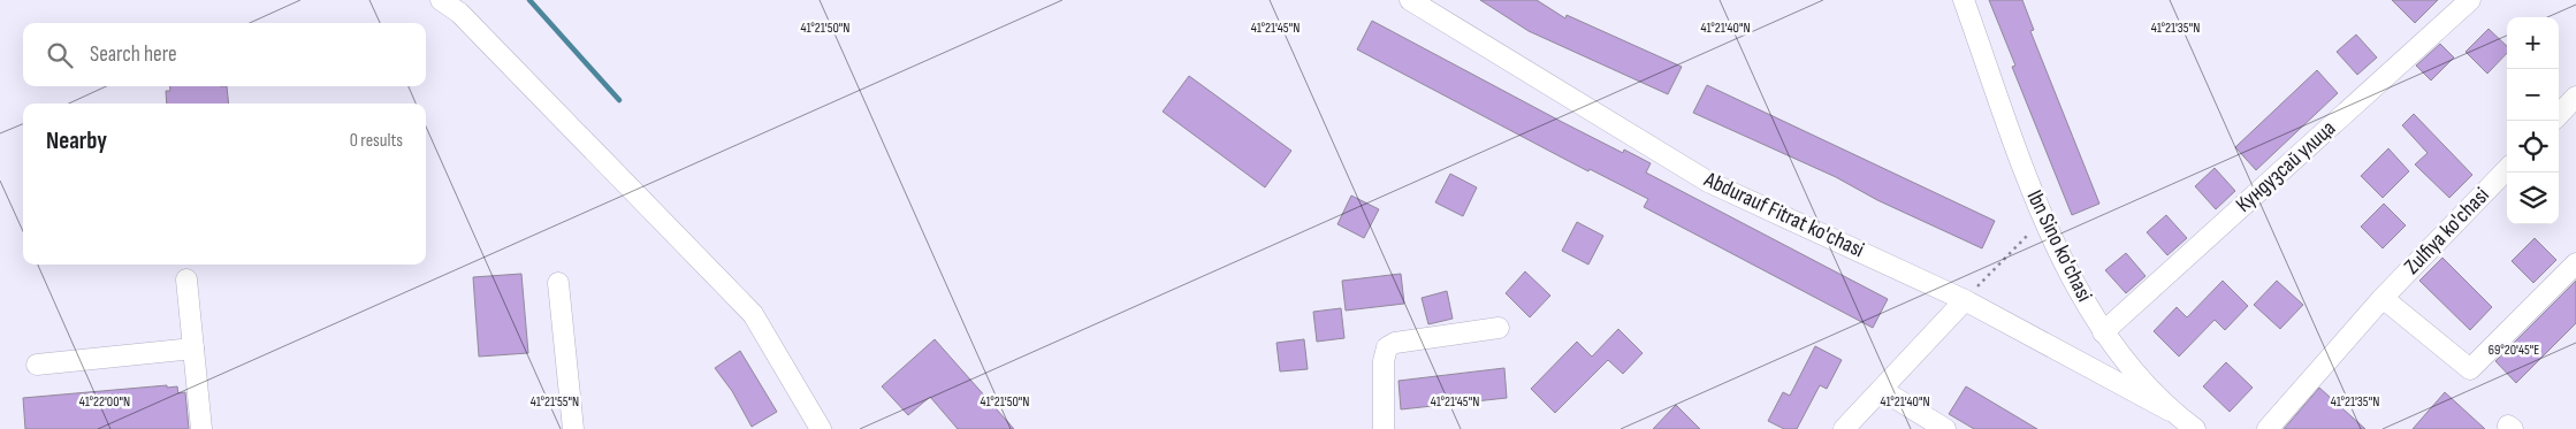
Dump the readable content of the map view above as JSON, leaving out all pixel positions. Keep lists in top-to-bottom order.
{
  "streets": {
    "street": [
      "Кундузсай улица",
      "Abdurauf Fitrat ko'chasi",
      "Zulfiya ko'chasi",
      "Ibn Sino ko'chasi"
    ]
  },
  "crossings": [
    ["Кундузсай улица", "Ibn Sino ko'chasi"],
    ["Abdurauf Fitrat ko'chasi", "Ibn Sino ko'chasi"]
  ],
  "page": {
    "map_buttons": ["+", "−"],
    "search": "Search here",
    "heading": ["Nearby", "0 results"]
  },
  "coordinates": [
    "41°21'50\"N",
    "41°21'45\"N",
    "41°21'40\"N",
    "41°21'35\"N",
    "69°20'45\"E",
    "41°22'00\"N",
    "41°21'55\"N"
  ]
}
